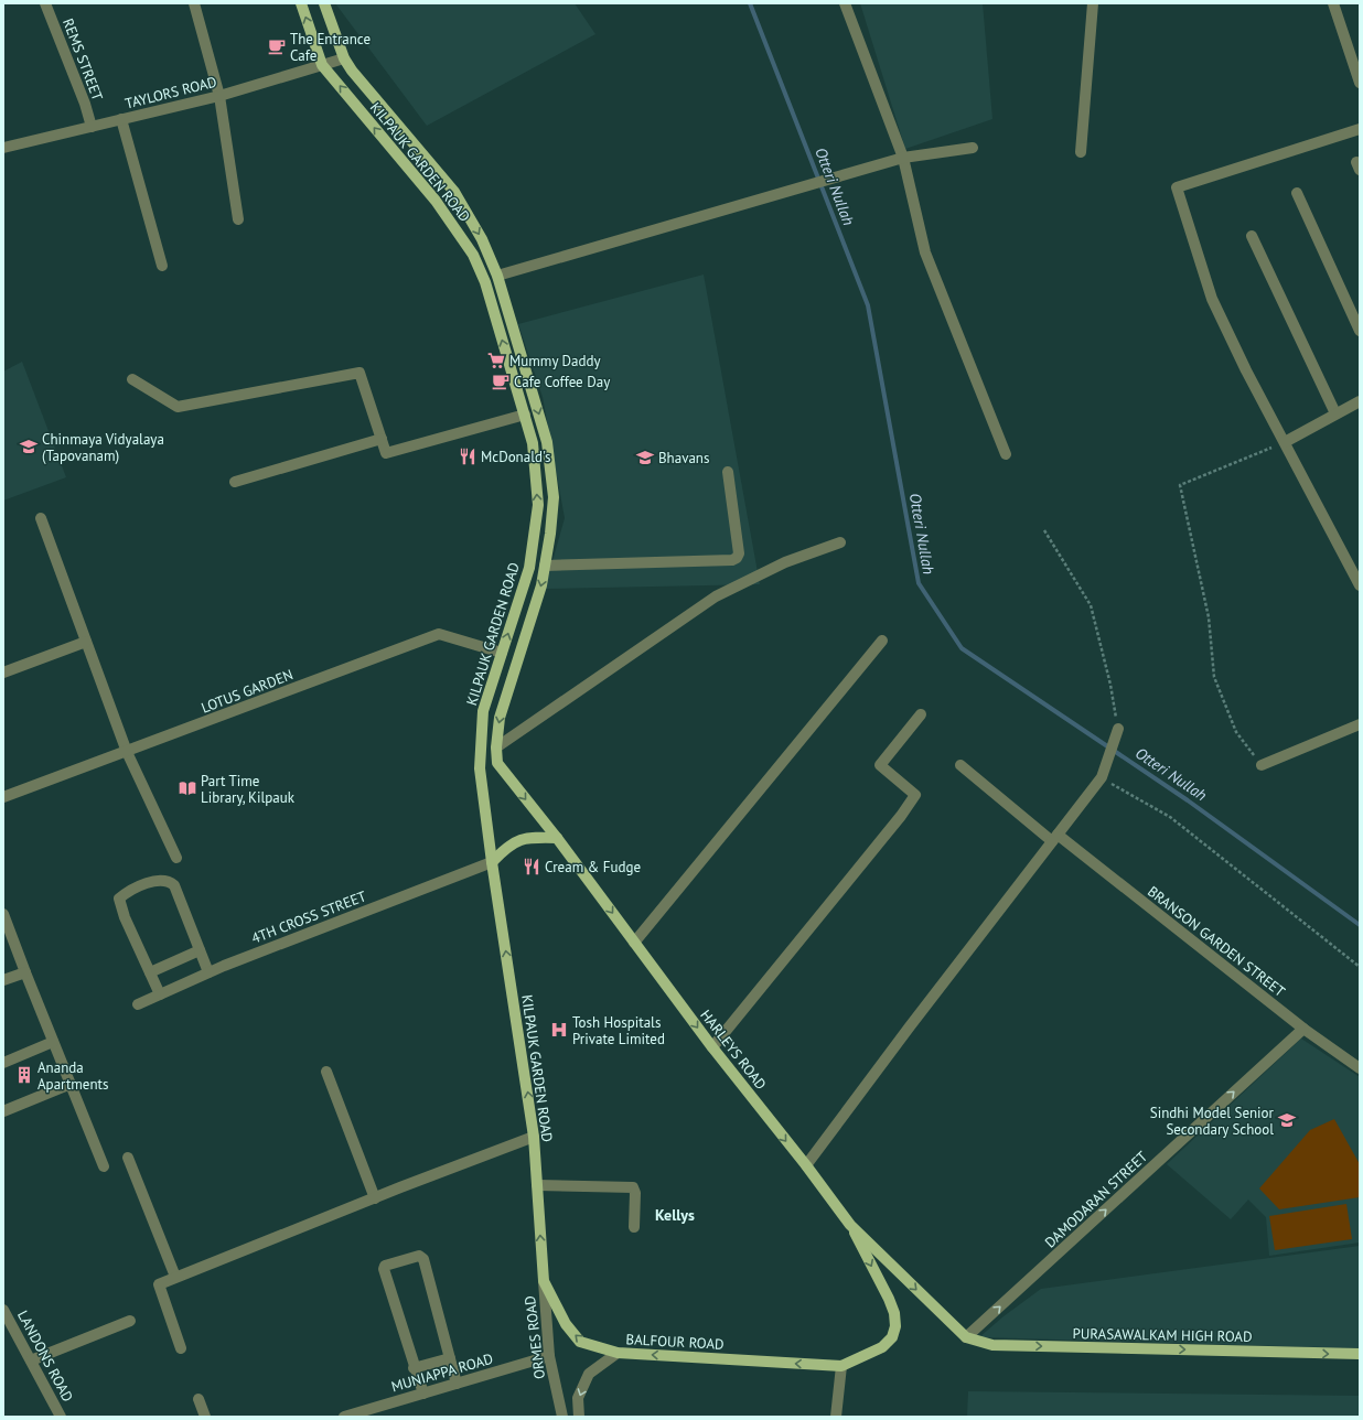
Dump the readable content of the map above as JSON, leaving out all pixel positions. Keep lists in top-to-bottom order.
{
  "streets": {
    "main road": [
      "KILPAUK GARDEN ROAD",
      "HARLEYS ROAD",
      "PURASAWALKAM HIGH ROAD",
      "BALFOUR ROAD"
    ],
    "street": [
      "REMS STREET",
      "TAYLORS ROAD",
      "LOTUS GARDEN",
      "4TH CROSS STREET",
      "BRANSON GARDEN STREET",
      "DAMODARAN STREET",
      "ORMES ROAD",
      "LANDONS ROAD",
      "MUNIAPPA ROAD"
    ]
  },
  "crossings": [
    ["REMS STREET", "TAYLORS ROAD"],
    ["TAYLORS ROAD", "KILPAUK GARDEN ROAD"],
    ["KILPAUK GARDEN ROAD", "LOTUS GARDEN"],
    ["KILPAUK GARDEN ROAD", "4TH CROSS STREET"],
    ["KILPAUK GARDEN ROAD", "ORMES ROAD"],
    ["KILPAUK GARDEN ROAD", "BALFOUR ROAD"],
    ["BRANSON GARDEN STREET", "DAMODARAN STREET"],
    ["HARLEYS ROAD", "DAMODARAN STREET"],
    ["HARLEYS ROAD", "PURASAWALKAM HIGH ROAD"],
    ["DAMODARAN STREET", "PURASAWALKAM HIGH ROAD"],
    ["ORMES ROAD", "BALFOUR ROAD"],
    ["ORMES ROAD", "MUNIAPPA ROAD"]
  ],
  "one_way": [
    "HARLEYS ROAD",
    "DAMODARAN STREET",
    "PURASAWALKAM HIGH ROAD",
    "BALFOUR ROAD"
  ],
  "districts": ["Kellys"],
  "water": ["Otteri Nullah"],
  "places": {
    "cafe": ["The Entrance Cafe", "Cafe Coffee Day"],
    "supermarket": ["Mummy Daddy"],
    "school or university": ["Chinmaya Vidyalaya (Tapovanam)", "Bhavans", "Sindhi Model Senior Secondary School"],
    "restaurant": ["McDonald's", "Cream & Fudge"],
    "library": ["Part Time Library, Kilpauk"],
    "hospital": ["Tosh Hospitals Private Limited"],
    "building": ["Ananda Apartments"]
  }
}
